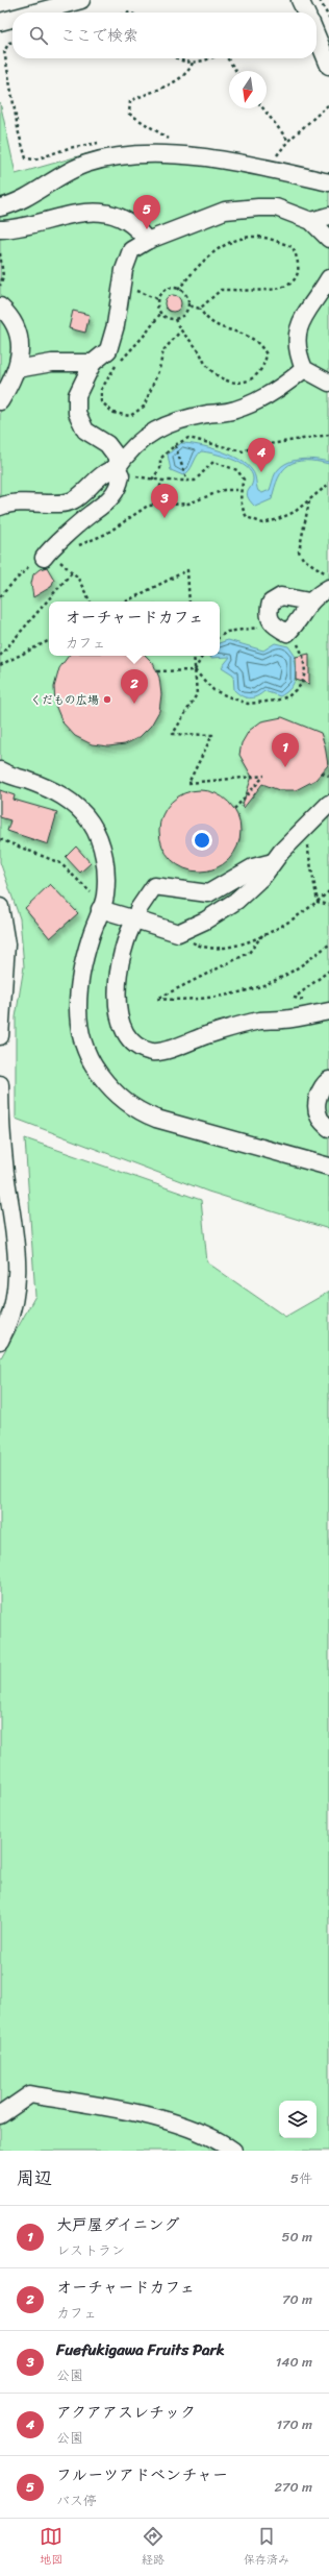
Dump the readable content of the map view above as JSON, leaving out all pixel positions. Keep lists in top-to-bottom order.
{
  "places": ["くだもの広場"],
  "north": "bottom",
  "page": {
    "search": "ここで検索",
    "pins": [
      "5",
      "4",
      "3",
      "2",
      "1"
    ],
    "popup": ["オーチャードカフェ", "カフェ"],
    "heading": ["周辺", "5件"],
    "list": [
      {
        "mark": "1",
        "name": "大戸屋ダイニング",
        "note": "レストラン",
        "value": "50 m"
      },
      {
        "mark": "2",
        "name": "オーチャードカフェ",
        "note": "カフェ",
        "value": "70 m"
      },
      {
        "mark": "3",
        "name": "Fuefukigawa Fruits Park",
        "note": "公園",
        "value": "140 m"
      },
      {
        "mark": "4",
        "name": "アクアアスレチック",
        "note": "公園",
        "value": "170 m"
      },
      {
        "mark": "5",
        "name": "フルーツアドベンチャー",
        "note": "バス停",
        "value": "270 m"
      }
    ],
    "nav": ["地図", "経路", "保存済み"]
  }
}
